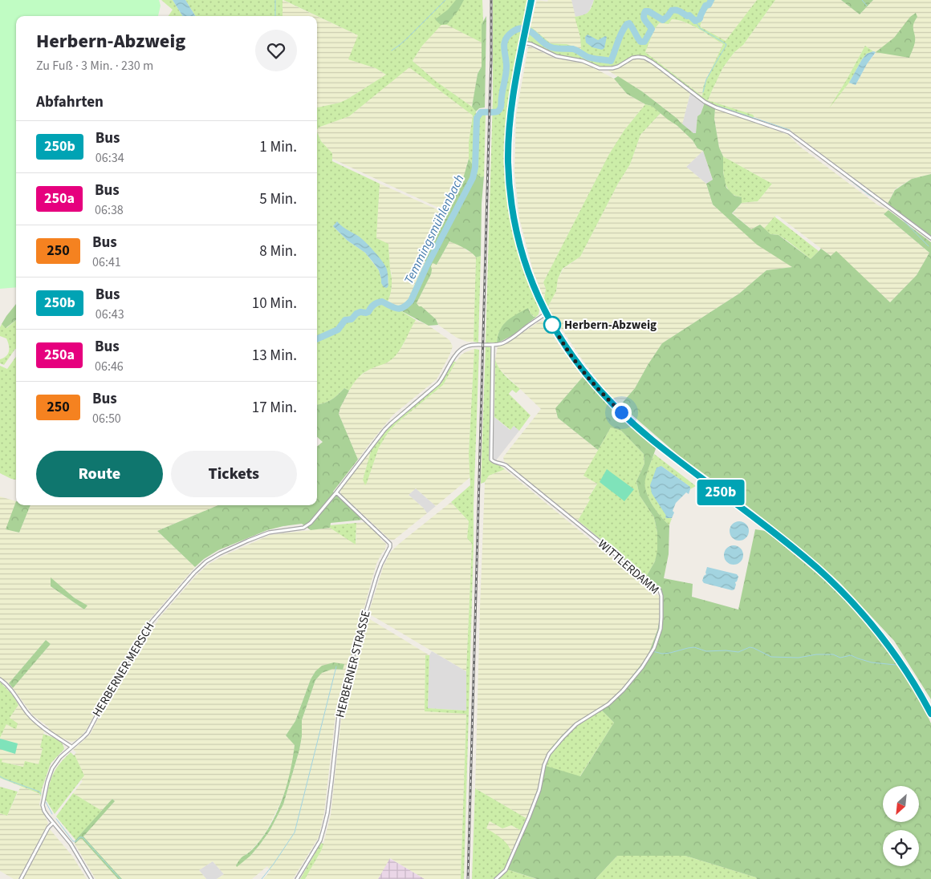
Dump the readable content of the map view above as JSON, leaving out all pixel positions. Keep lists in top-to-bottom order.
{
  "streets": {
    "street": ["WITTLERDAMM", "HERBERNER STRASSE", "HERBERNER MERSCH"]
  },
  "crossings": [
    ["WITTLERDAMM", "HERBERNER MERSCH"],
    ["HERBERNER STRASSE", "HERBERNER MERSCH"]
  ],
  "water": ["Temmingsmühlenbach"],
  "places": ["Herbern-Abzweig"],
  "lines": ["bus line 250b"],
  "north": "bottom left",
  "page": {
    "on_map": "250b",
    "heading": [
      ["Herbern-Abzweig", "Zu Fuß · 3 Min. · 230 m"],
      "Abfahrten"
    ],
    "list": [
      {
        "mark": "250b",
        "name": "Bus",
        "note": "06:34",
        "value": "1 Min."
      },
      {
        "mark": "250a",
        "name": "Bus",
        "note": "06:38",
        "value": "5 Min."
      },
      {
        "mark": "250",
        "name": "Bus",
        "note": "06:41",
        "value": "8 Min."
      },
      {
        "mark": "250b",
        "name": "Bus",
        "note": "06:43",
        "value": "10 Min."
      },
      {
        "mark": "250a",
        "name": "Bus",
        "note": "06:46",
        "value": "13 Min."
      },
      {
        "mark": "250",
        "name": "Bus",
        "note": "06:50",
        "value": "17 Min."
      }
    ],
    "buttons": ["Route", "Tickets"]
  }
}
